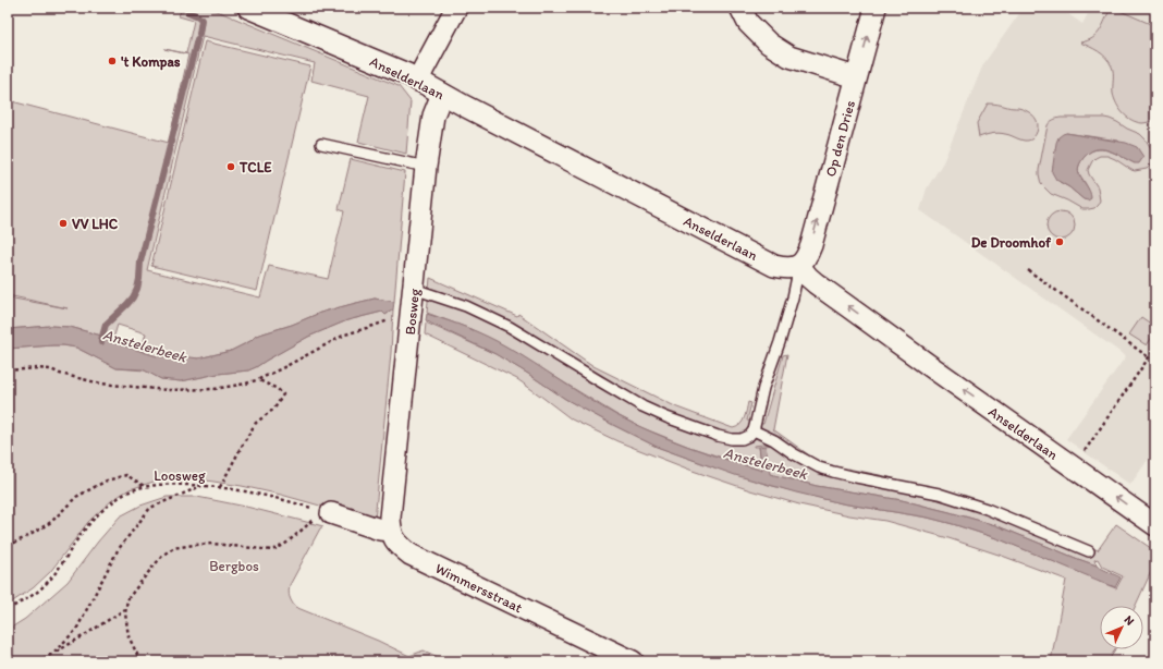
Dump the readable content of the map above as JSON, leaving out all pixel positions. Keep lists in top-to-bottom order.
{
  "streets": {
    "street": [
      "Anselderlaan",
      "Op den Dries",
      "Bosweg",
      "Wimmersstraat"
    ],
    "path": ["Loosweg"]
  },
  "crossings": [
    ["Anselderlaan", "Op den Dries"],
    ["Anselderlaan", "Bosweg"],
    ["Bosweg", "Wimmersstraat"]
  ],
  "one_way": ["Anselderlaan", "Op den Dries"],
  "water": ["Anstelerbeek"],
  "parks": ["Bergbos"],
  "places": [
    "'t Kompas",
    "TCLE",
    "VV LHC",
    "De Droomhof"
  ],
  "north": "top right"
}
